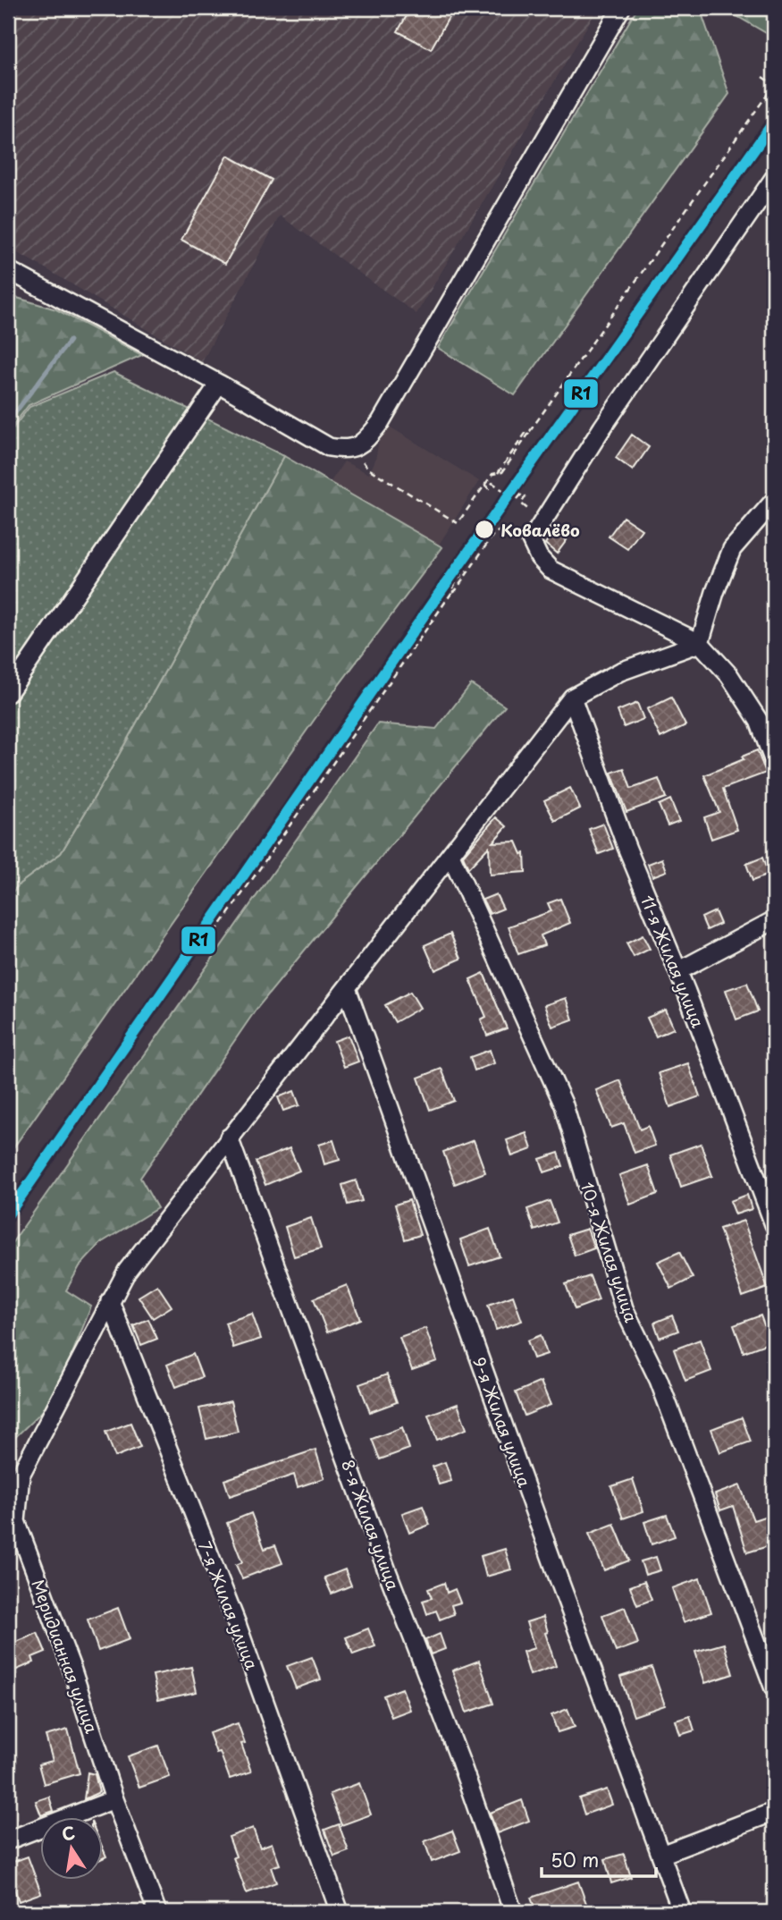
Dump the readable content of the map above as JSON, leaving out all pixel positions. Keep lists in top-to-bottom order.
{
  "streets": {
    "street": [
      "11-я Жилая улица",
      "10-я Жилая улица",
      "9-я Жилая улица",
      "8-я Жилая улица",
      "7-я Жилая улица",
      "Меридианная улица"
    ]
  },
  "crossings": [
    ["11-я Жилая улица", "Меридианная улица"],
    ["10-я Жилая улица", "Меридианная улица"],
    ["9-я Жилая улица", "Меридианная улица"],
    ["8-я Жилая улица", "Меридианная улица"],
    ["7-я Жилая улица", "Меридианная улица"]
  ],
  "places": ["Ковалёво"],
  "lines": ["transit line R1"],
  "scale_bar": "50 m",
  "north": "top"
}
